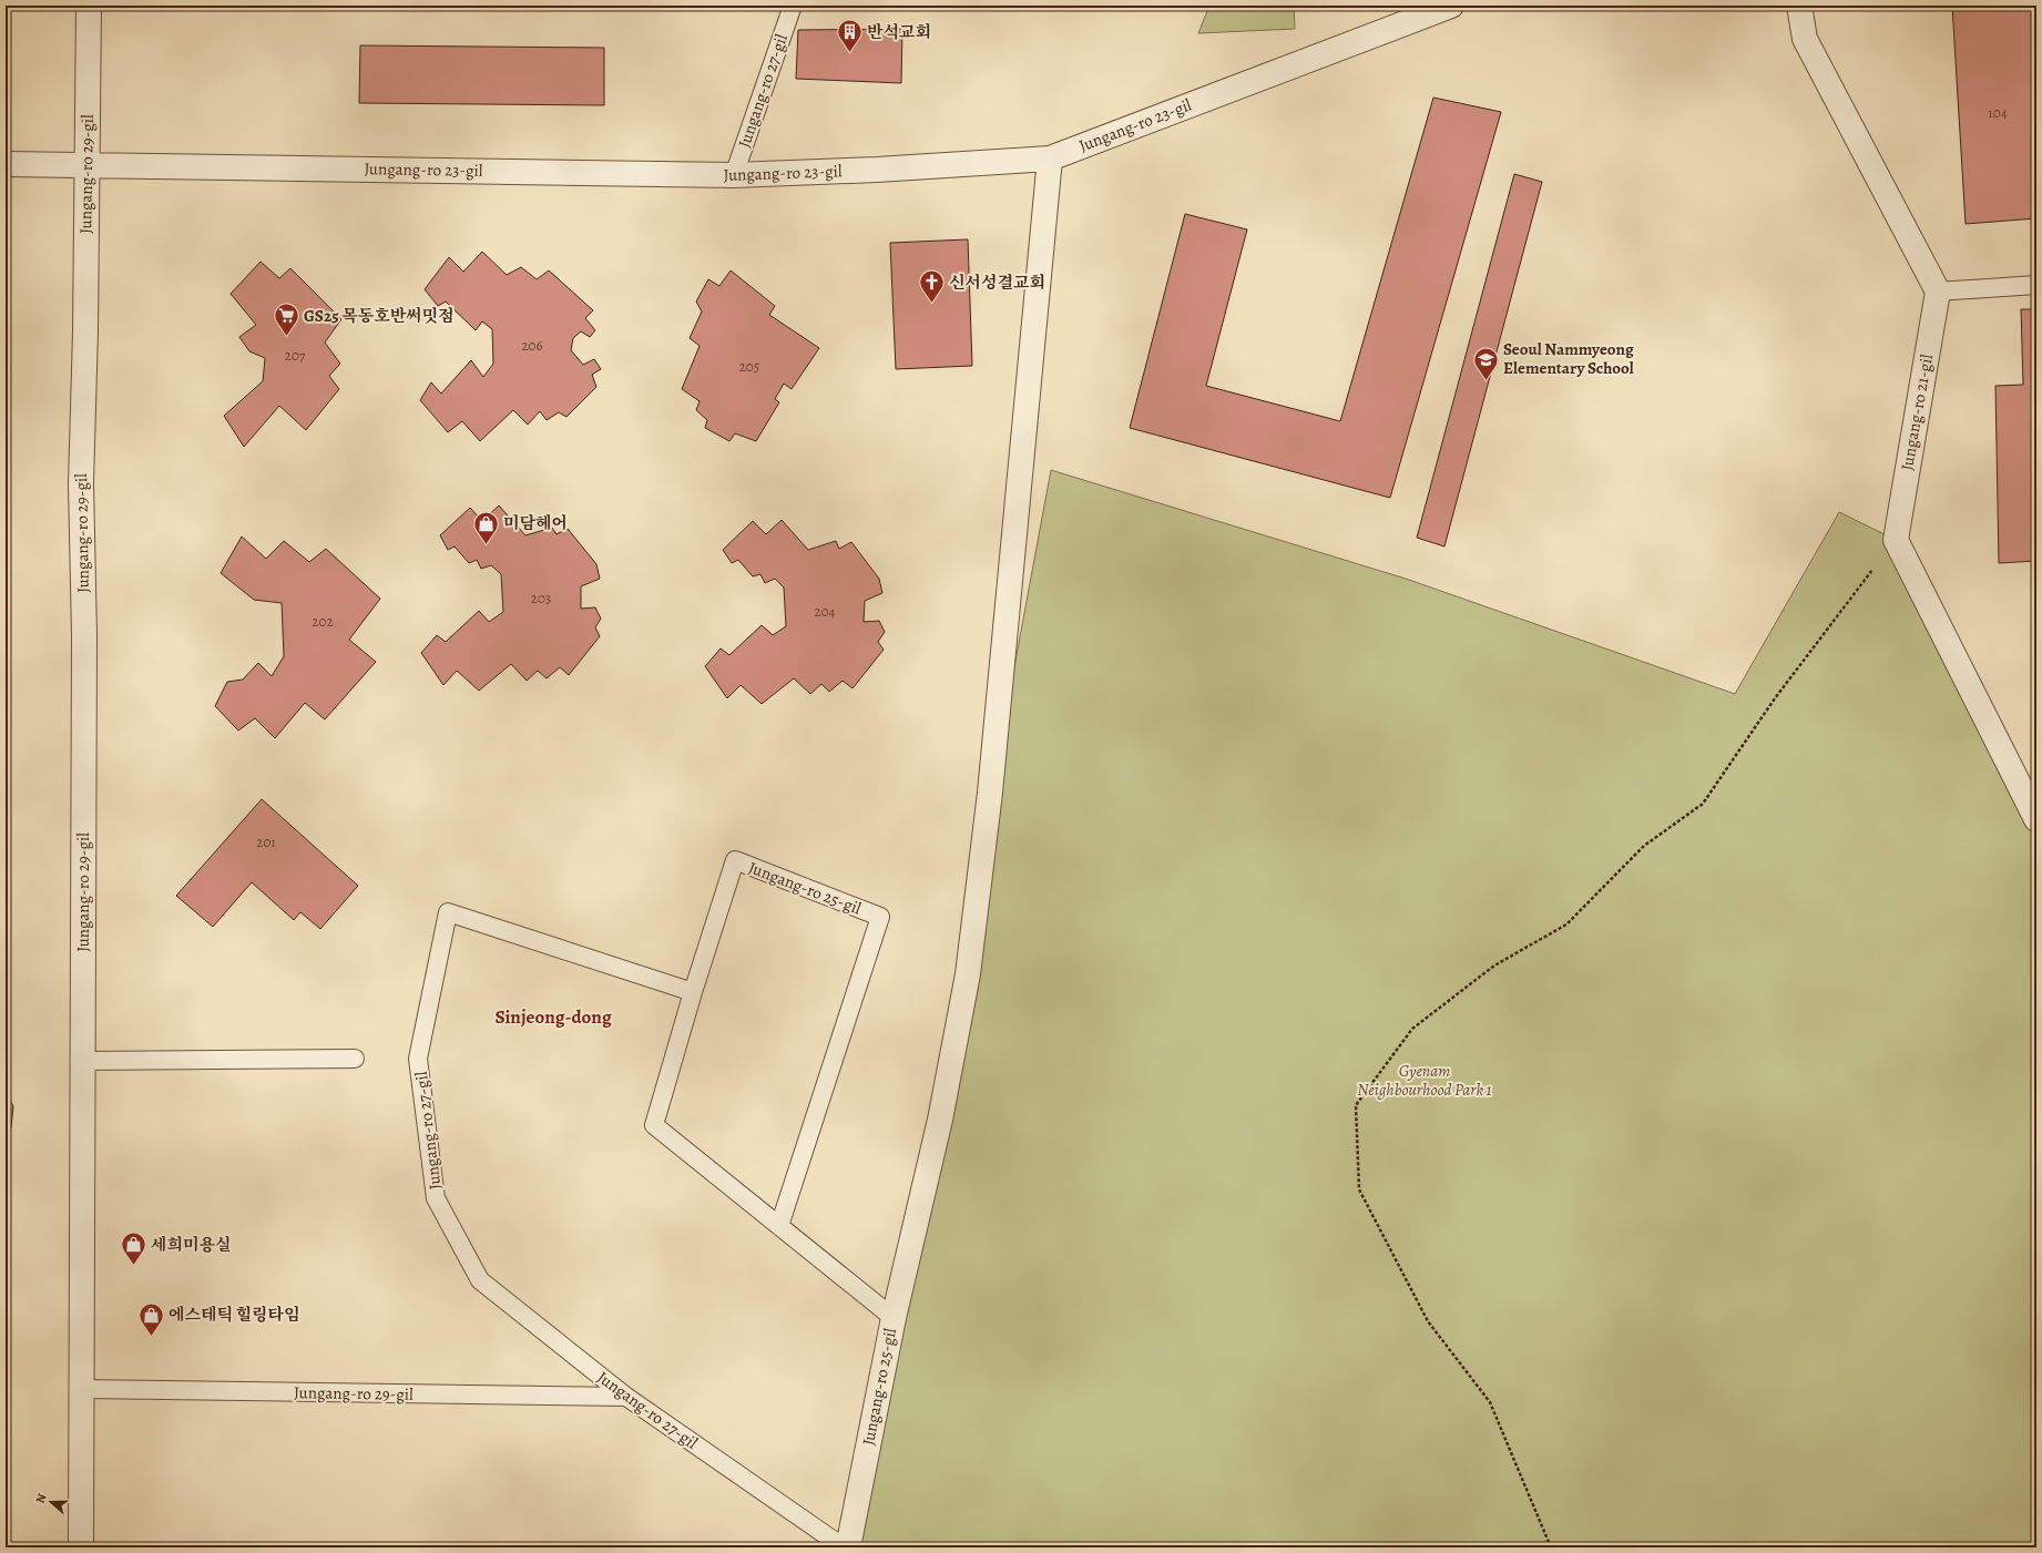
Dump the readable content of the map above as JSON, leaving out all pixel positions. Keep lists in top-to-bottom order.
{
  "streets": {
    "street": [
      "Jungang-ro 23-gil",
      "Jungang-ro 29-gil",
      "Jungang-ro 21-gil",
      "Jungang-ro 25-gil"
    ],
    "lane": ["Jungang-ro 27-gil"]
  },
  "crossings": [
    ["Jungang-ro 27-gil", "Jungang-ro 23-gil"],
    ["Jungang-ro 27-gil", "Jungang-ro 29-gil"],
    ["Jungang-ro 27-gil", "Jungang-ro 25-gil"],
    ["Jungang-ro 23-gil", "Jungang-ro 29-gil"]
  ],
  "districts": ["Sinjeong-dong"],
  "parks": ["Gyenam Neighbourhood Park 1"],
  "places": {
    "building": ["반석교회"],
    "church": ["신서성결교회"],
    "supermarket": ["GS25 목동호반써밋점"],
    "school or university": ["Seoul Nammyeong Elementary School"],
    "shop": ["미담헤어", "세희미용실", "에스테틱 힐링타임"]
  },
  "house_numbers": [
    "104",
    "206",
    "207",
    "205",
    "203",
    "204",
    "202",
    "201"
  ],
  "north": "left"
}
